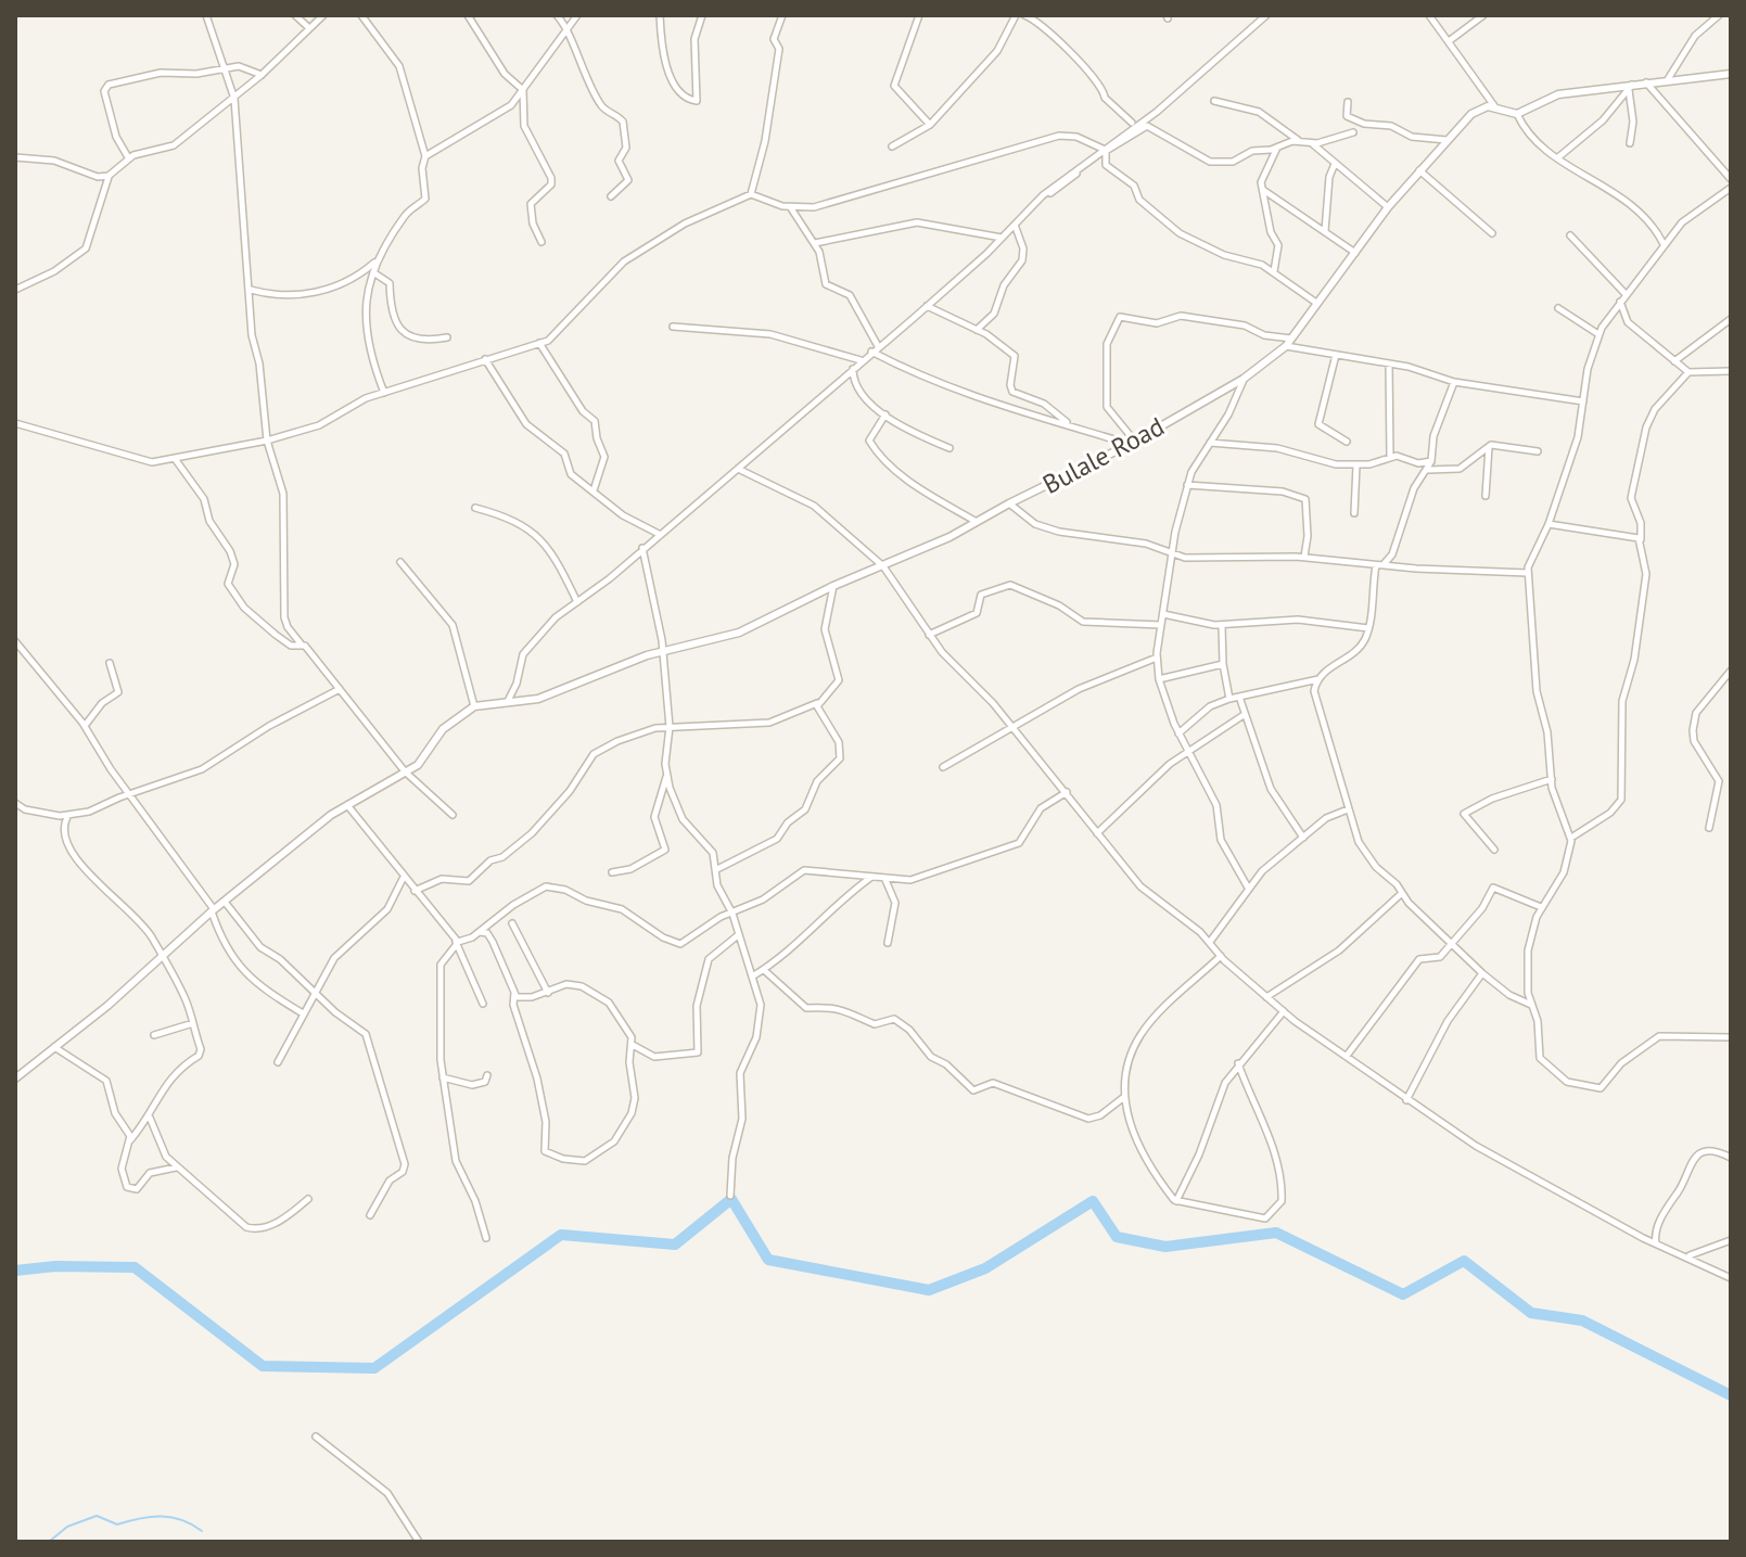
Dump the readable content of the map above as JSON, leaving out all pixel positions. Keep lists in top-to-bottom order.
{
  "streets": {
    "street": ["Bulale Road"]
  }
}
